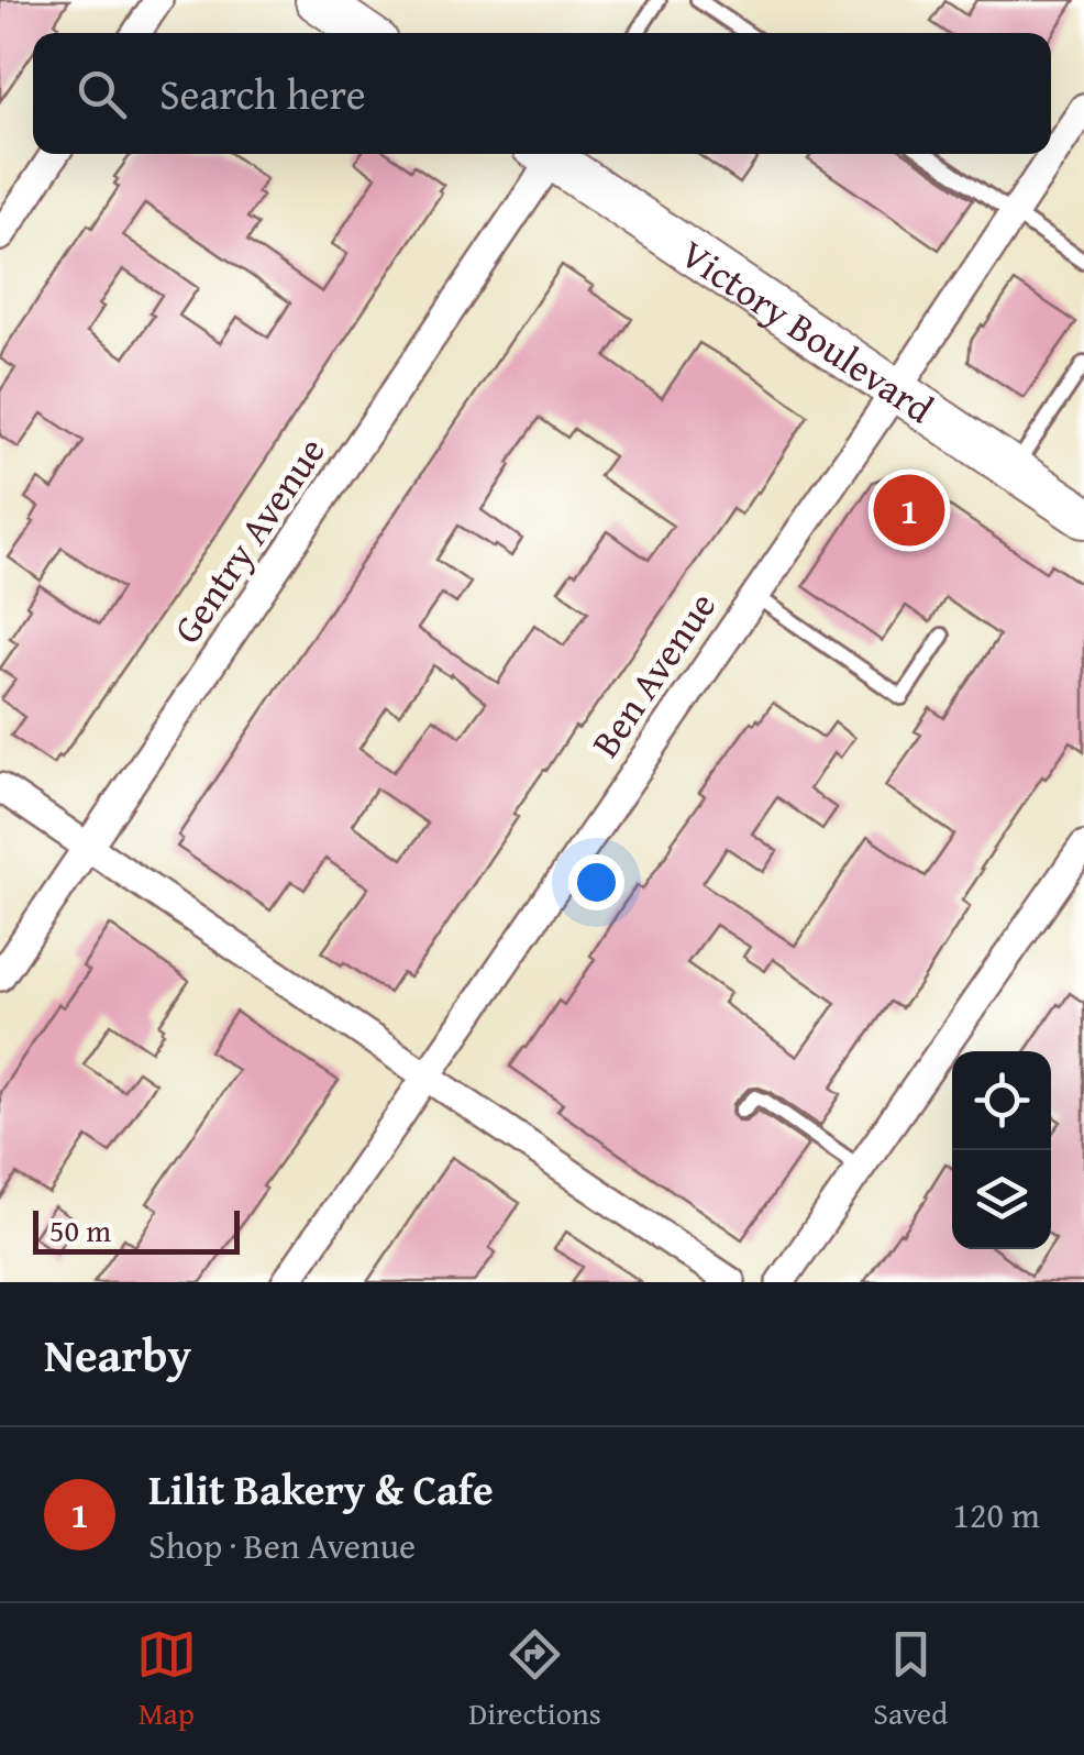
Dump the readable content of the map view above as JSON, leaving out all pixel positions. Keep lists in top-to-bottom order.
{
  "streets": {
    "main road": ["Victory Boulevard"],
    "street": ["Gentry Avenue", "Ben Avenue"]
  },
  "crossings": [
    ["Victory Boulevard", "Ben Avenue"]
  ],
  "scale_bar": "50 m",
  "page": {
    "search": "Search here",
    "pins": "1",
    "scale": "50 m",
    "heading": "Nearby",
    "list": [
      {
        "mark": "1",
        "name": "Lilit Bakery & Cafe",
        "note": "Shop · Ben Avenue",
        "value": "120 m"
      }
    ],
    "nav": ["Map", "Directions", "Saved"]
  }
}
